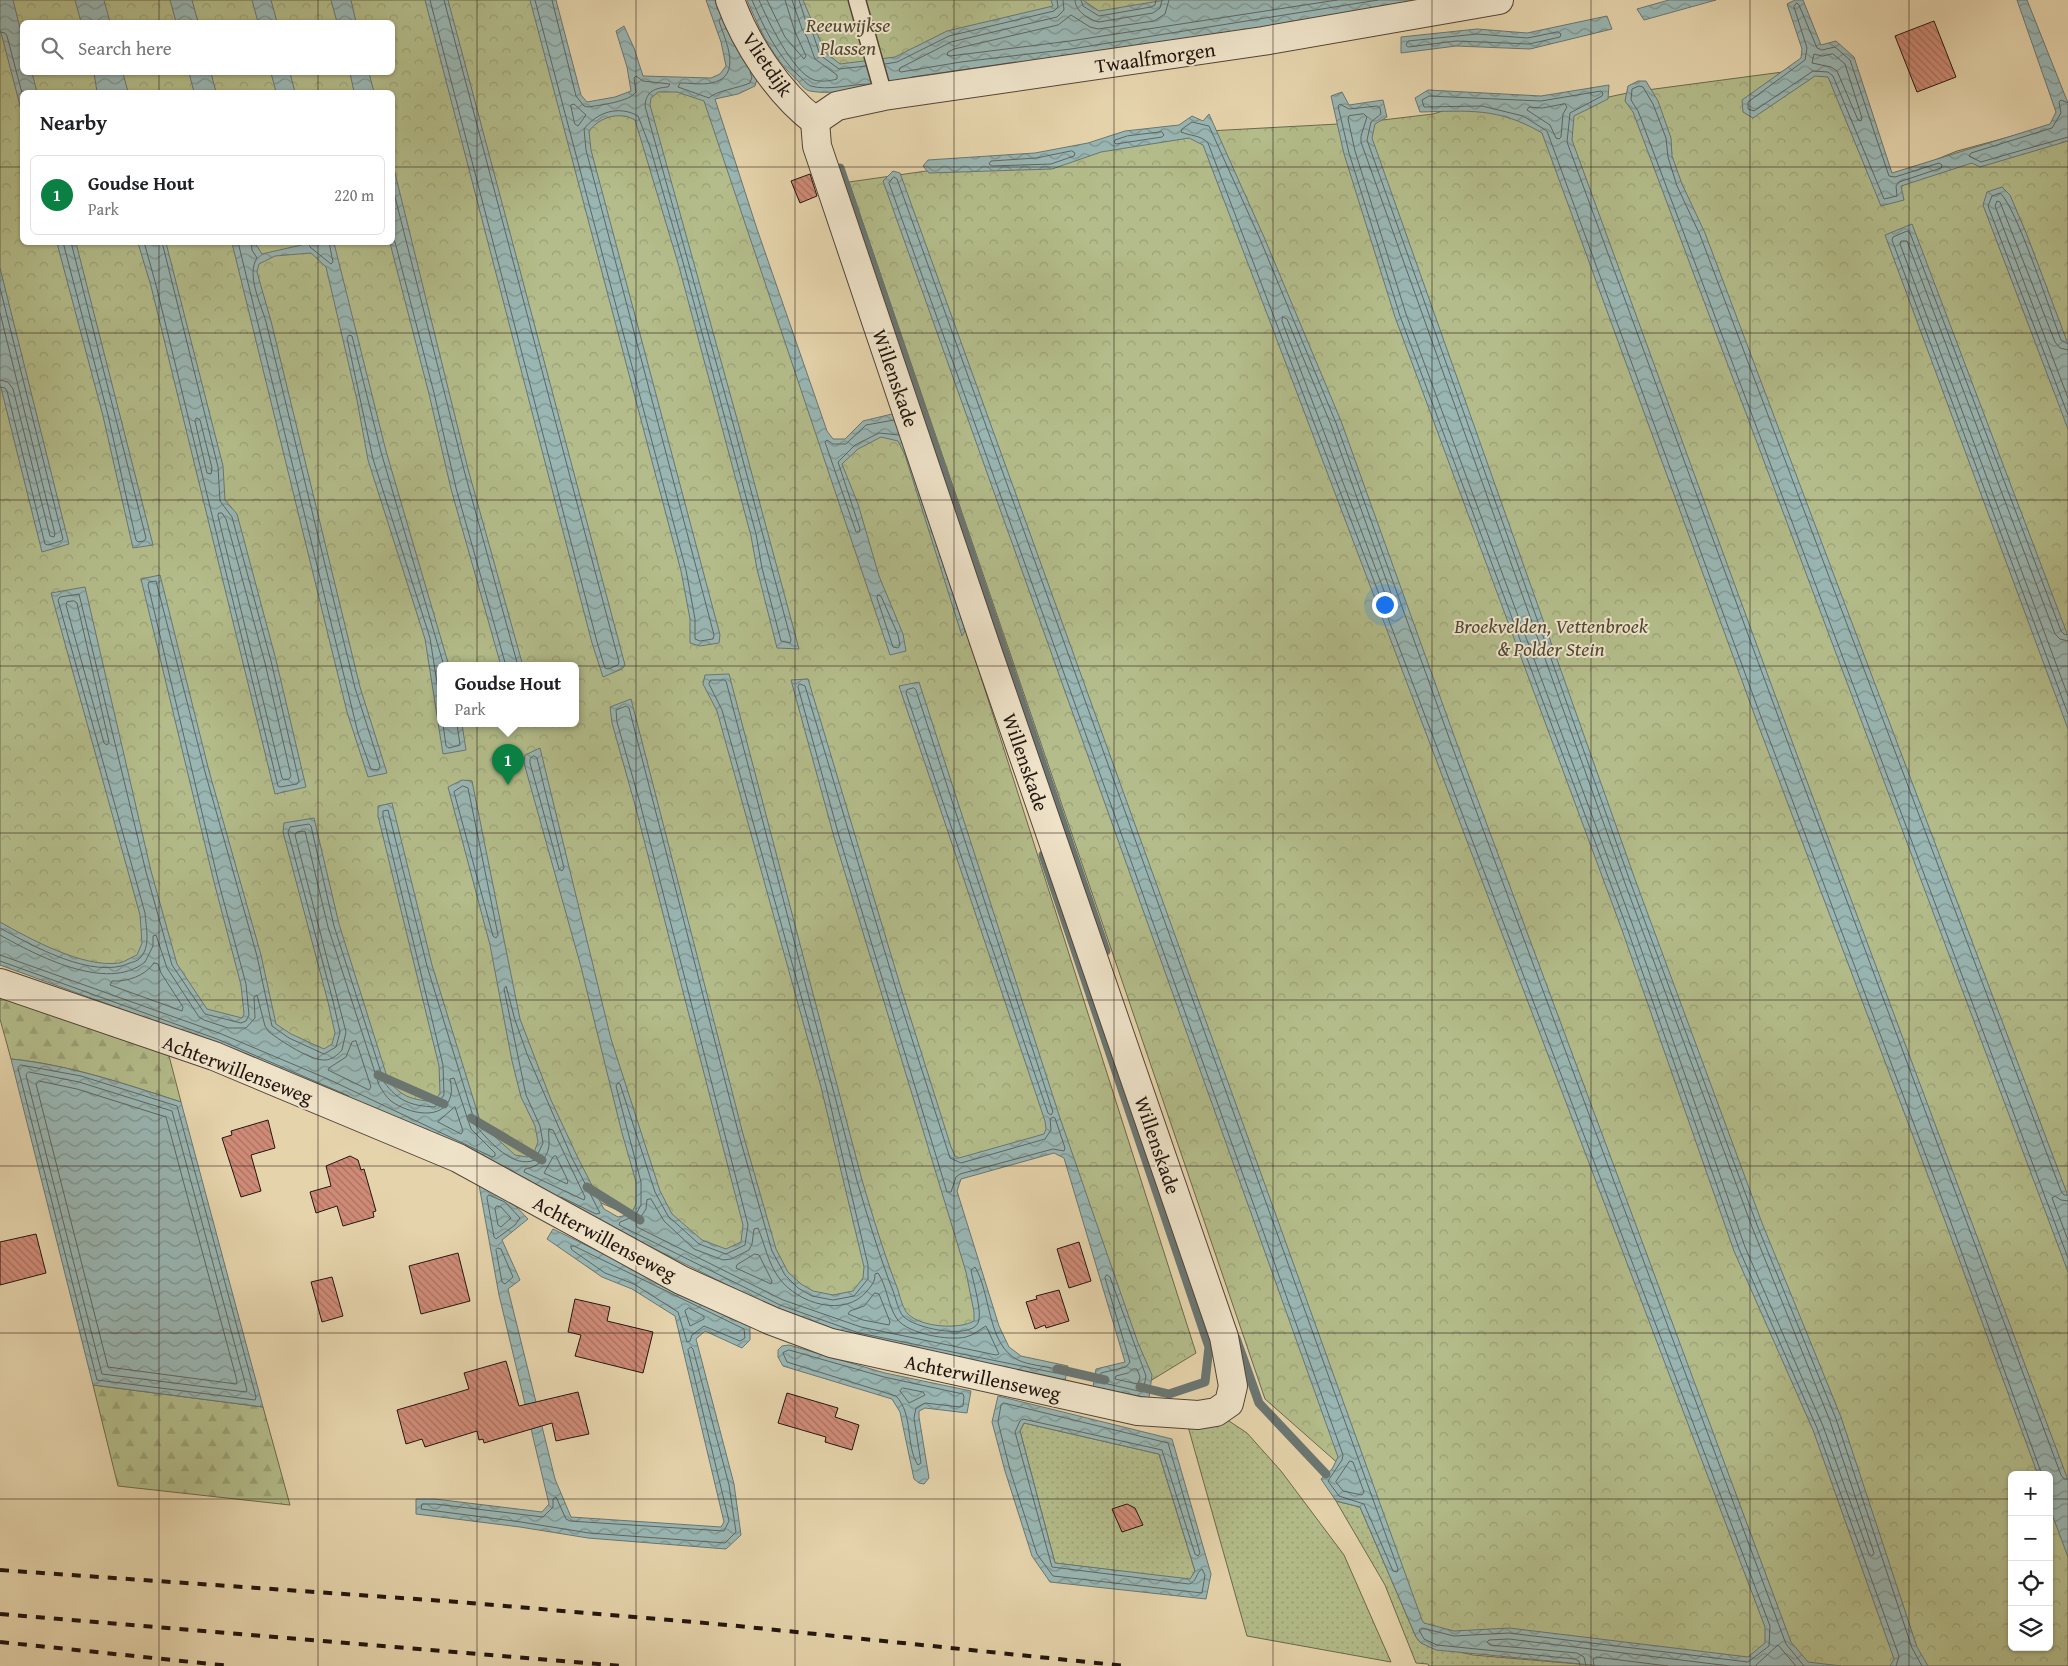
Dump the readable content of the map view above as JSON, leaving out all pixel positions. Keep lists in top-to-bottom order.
{
  "streets": {
    "street": [
      "Twaalfmorgen",
      "Vlietdijk",
      "Willenskade",
      "Achterwillenseweg"
    ]
  },
  "crossings": [
    ["Twaalfmorgen", "Vlietdijk"],
    ["Twaalfmorgen", "Willenskade"],
    ["Vlietdijk", "Willenskade"],
    ["Willenskade", "Achterwillenseweg"]
  ],
  "parks": ["Reeuwijkse Plassen", "Broekvelden, Vettenbroek & Polder Stein"],
  "page": {
    "search": "Search here",
    "heading": "Nearby",
    "list": [
      {
        "mark": "1",
        "name": "Goudse Hout",
        "note": "Park",
        "value": "220 m"
      }
    ],
    "popup": ["Goudse Hout", "Park"],
    "pins": "1",
    "map_buttons": ["+", "−"]
  }
}
